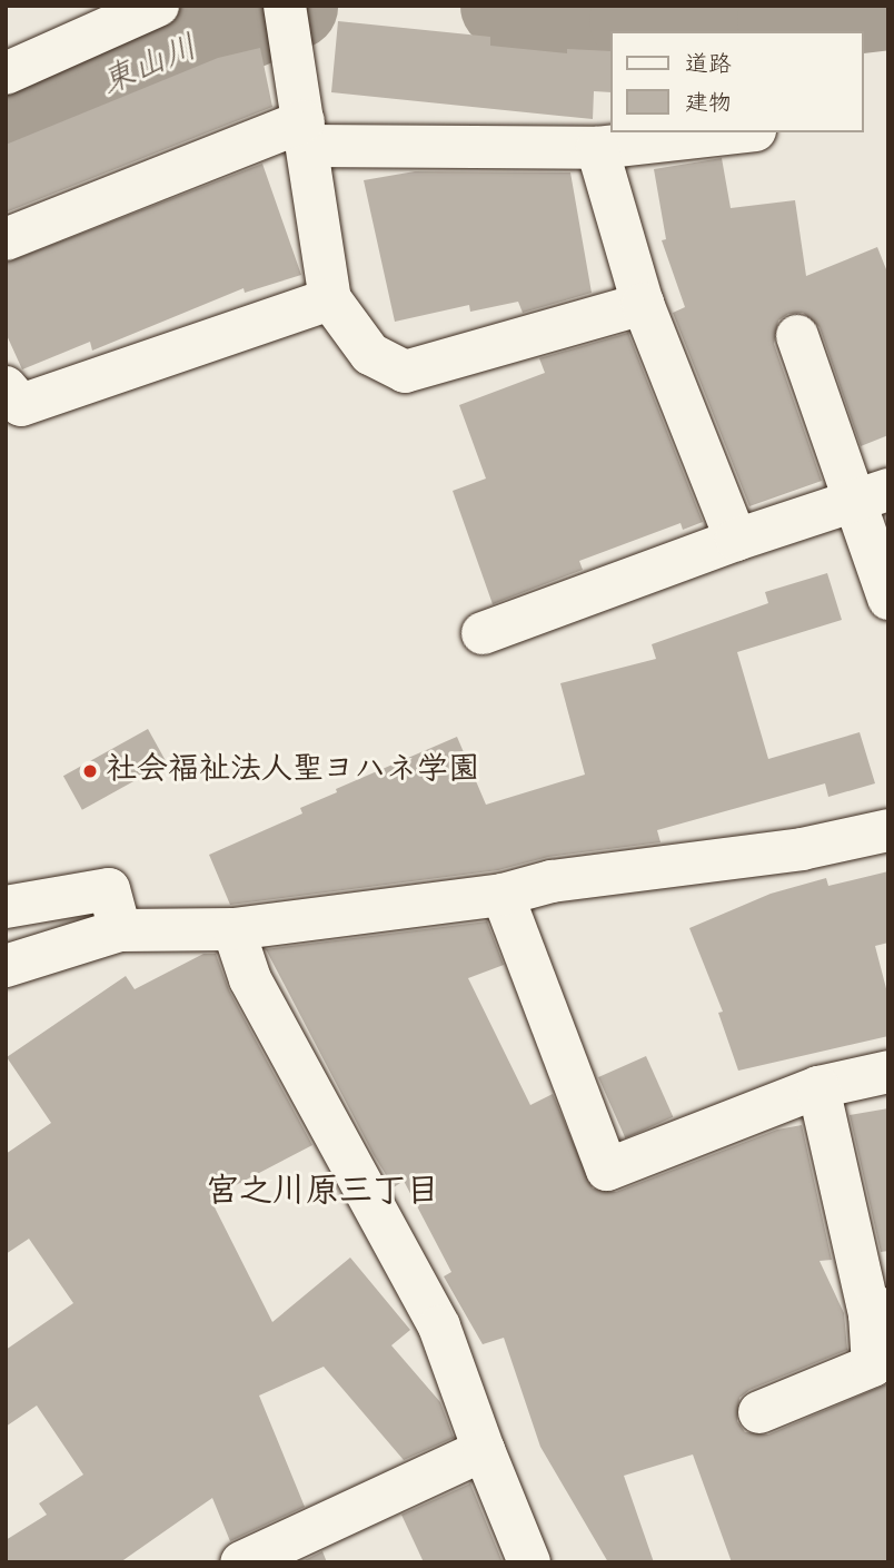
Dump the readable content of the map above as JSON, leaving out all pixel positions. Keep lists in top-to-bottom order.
{
  "districts": ["宮之川原三丁目"],
  "water": ["東山川"],
  "places": ["社会福祉法人聖ヨハネ学園"],
  "legend": ["道路", "建物"]
}
